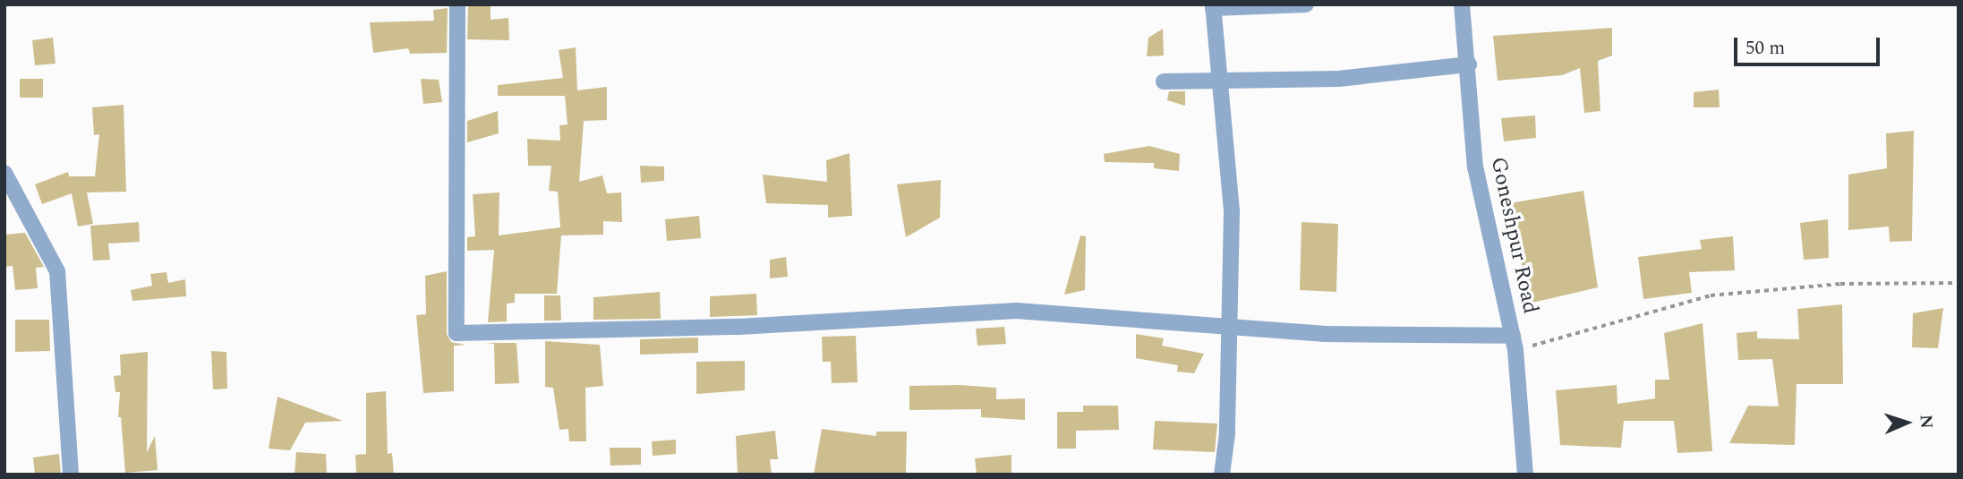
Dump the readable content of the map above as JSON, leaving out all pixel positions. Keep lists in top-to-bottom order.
{
  "streets": {
    "street": ["Goneshpur Road"]
  },
  "scale_bar": "50 m",
  "north": "right"
}
